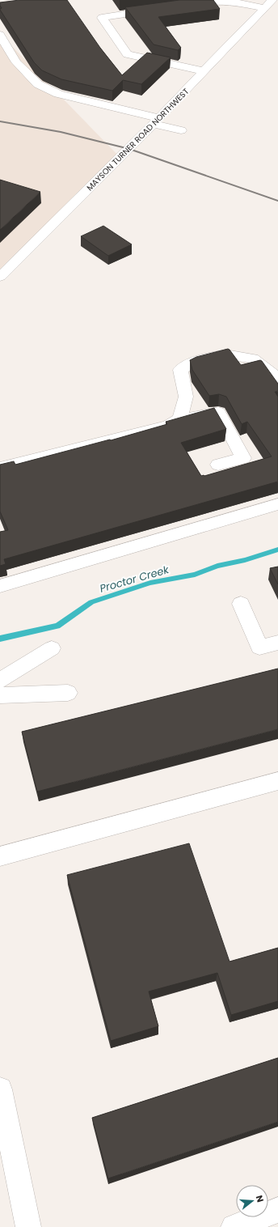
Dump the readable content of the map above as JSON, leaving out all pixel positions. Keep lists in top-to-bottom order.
{
  "streets": {
    "street": ["MAYSON TURNER ROAD NORTHWEST"]
  },
  "water": ["Proctor Creek"],
  "north": "right"
}
